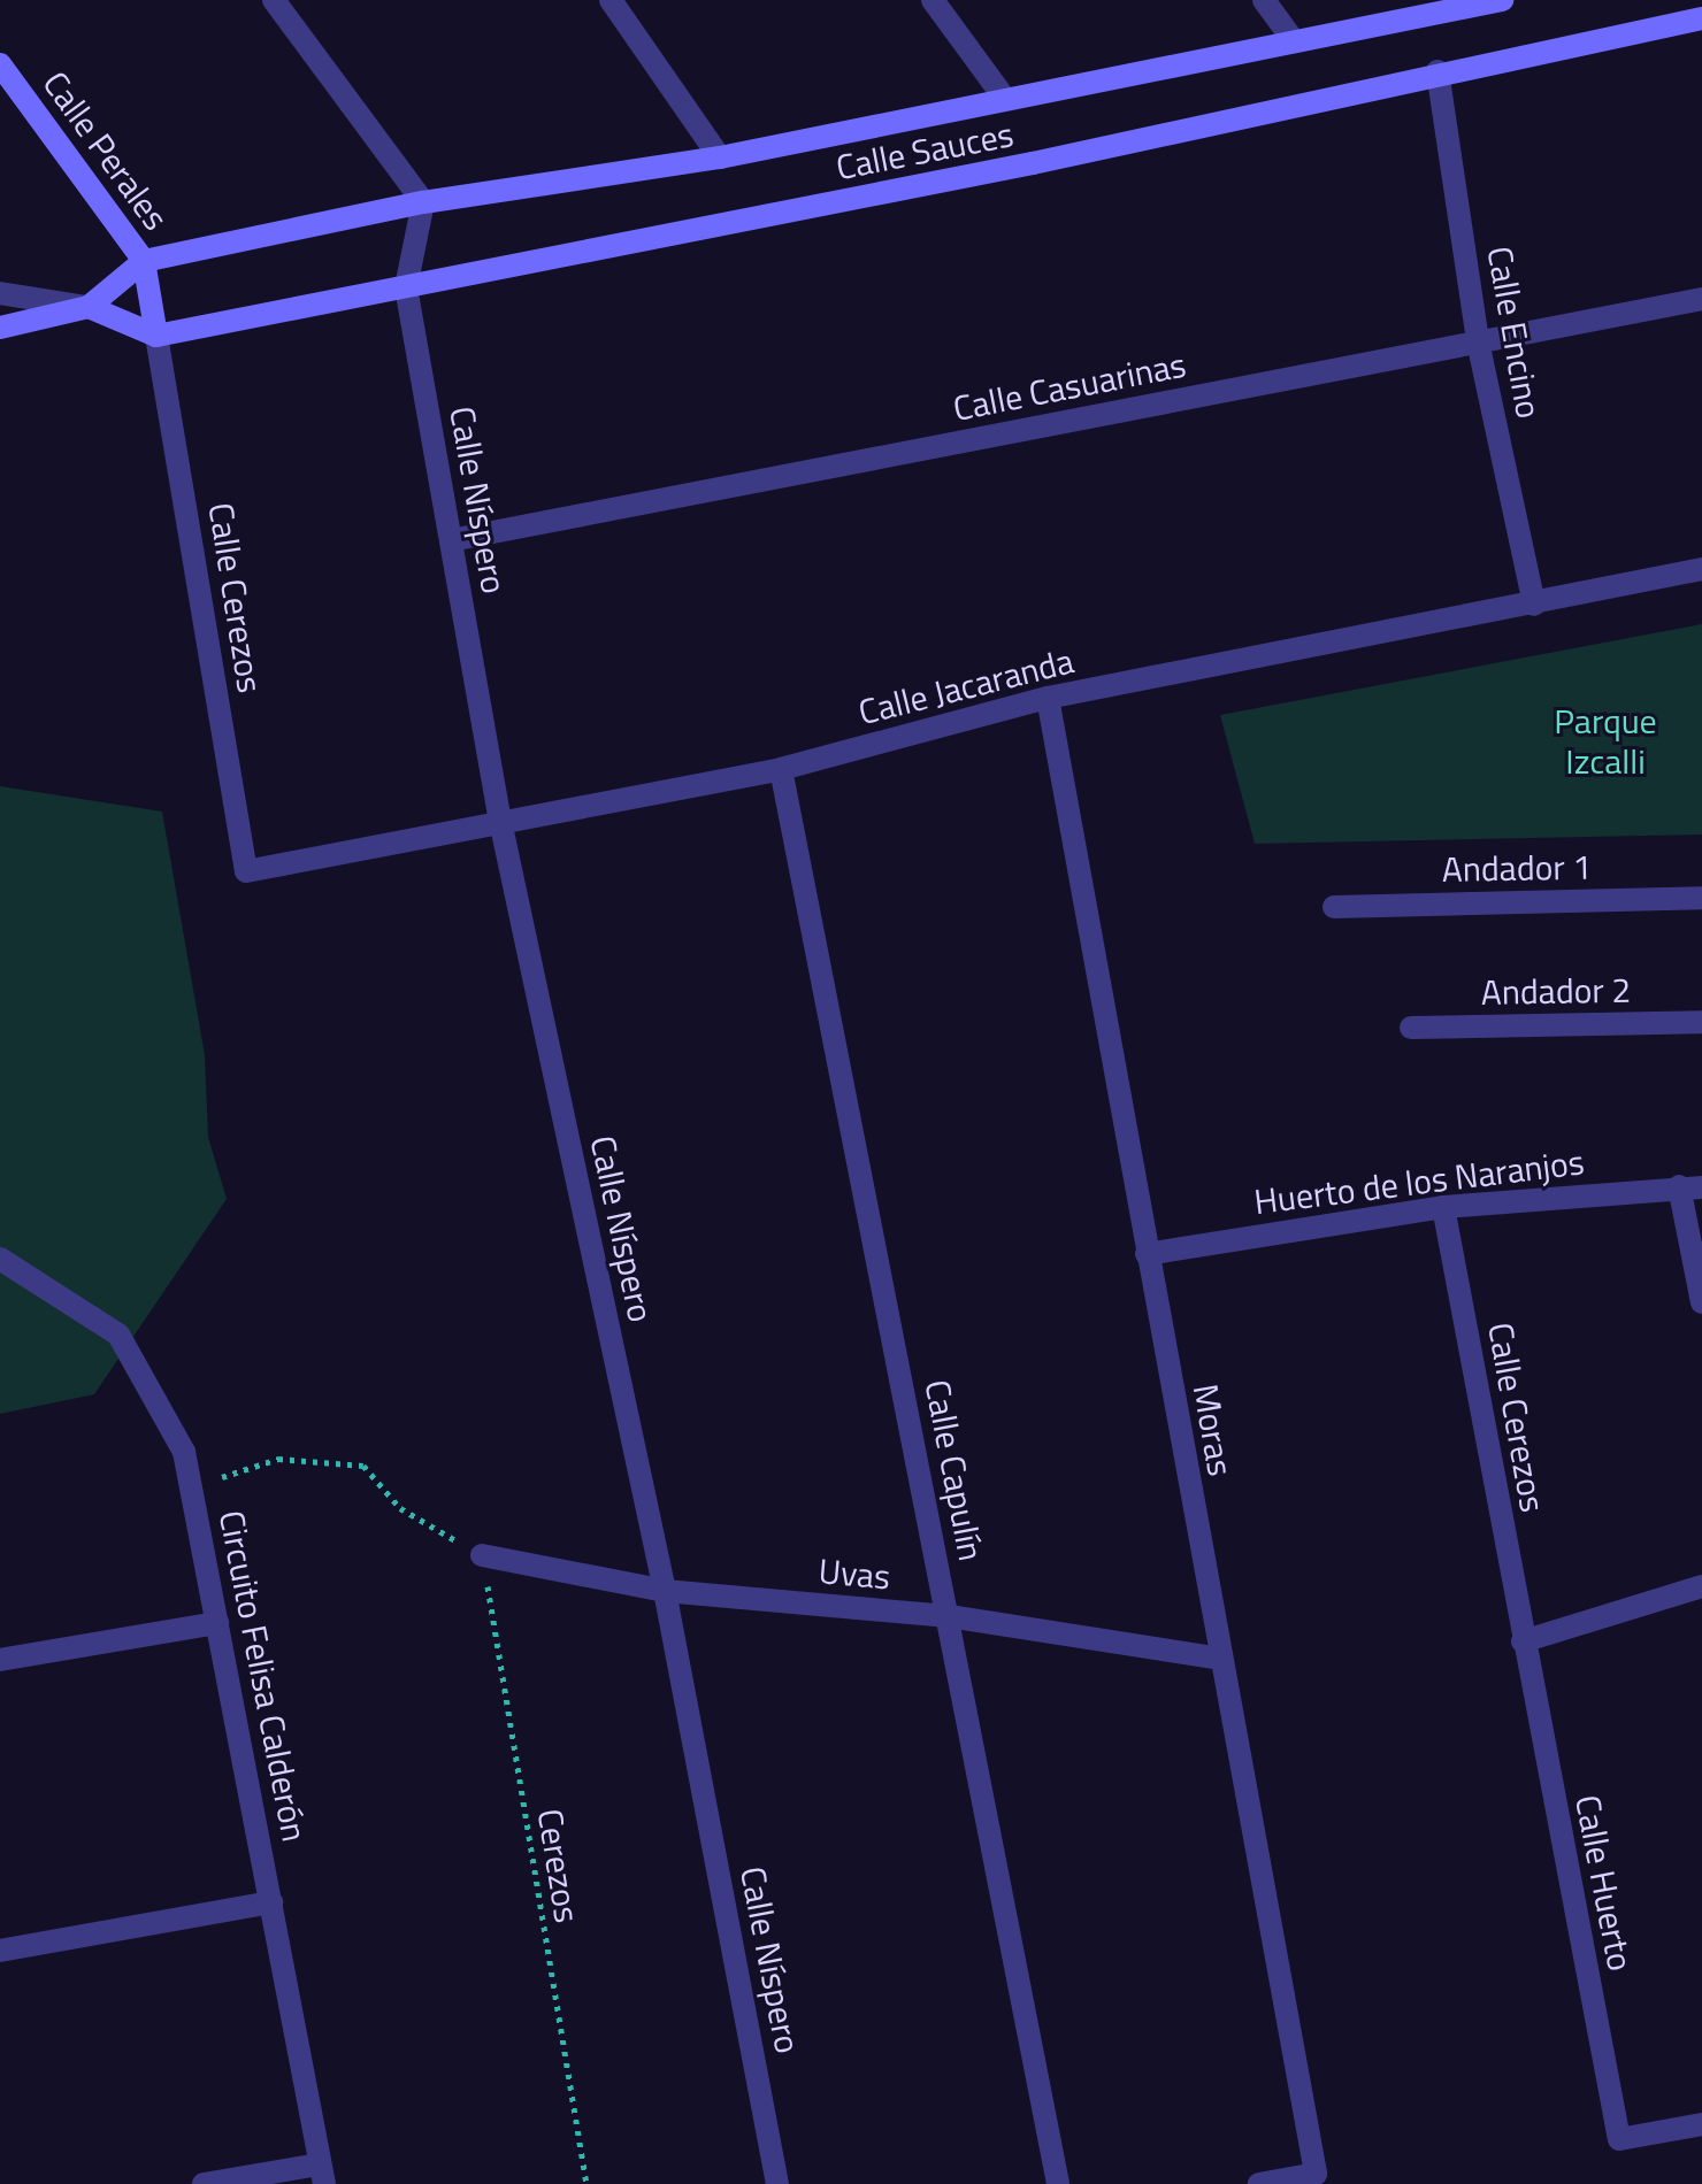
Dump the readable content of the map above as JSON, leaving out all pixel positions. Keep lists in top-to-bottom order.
{
  "streets": {
    "street": [
      "Calle Perales",
      "Calle Sauces",
      "Calle Encino",
      "Calle Casuarinas",
      "Calle Níspero",
      "Calle Cerezos",
      "Calle Jacaranda",
      "Andador 1",
      "Andador 2",
      "Huerto de los Naranjos",
      "Moras",
      "Calle Capulín",
      "Uvas",
      "Circuito Felisa Calderón",
      "Calle Huerto"
    ],
    "path": ["Cerezos"]
  },
  "crossings": [
    ["Calle Perales", "Calle Sauces"],
    ["Calle Perales", "Calle Cerezos"],
    ["Calle Sauces", "Calle Encino"],
    ["Calle Sauces", "Calle Níspero"],
    ["Calle Sauces", "Calle Cerezos"],
    ["Calle Encino", "Calle Casuarinas"],
    ["Calle Encino", "Calle Jacaranda"],
    ["Calle Casuarinas", "Calle Níspero"],
    ["Calle Níspero", "Calle Jacaranda"],
    ["Calle Níspero", "Uvas"],
    ["Calle Cerezos", "Calle Jacaranda"],
    ["Calle Cerezos", "Huerto de los Naranjos"],
    ["Calle Cerezos", "Calle Huerto"],
    ["Calle Jacaranda", "Moras"],
    ["Calle Jacaranda", "Calle Capulín"],
    ["Huerto de los Naranjos", "Moras"],
    ["Moras", "Uvas"],
    ["Calle Capulín", "Uvas"],
    ["Uvas", "Cerezos"]
  ],
  "parks": ["Parque Izcalli"]
}
